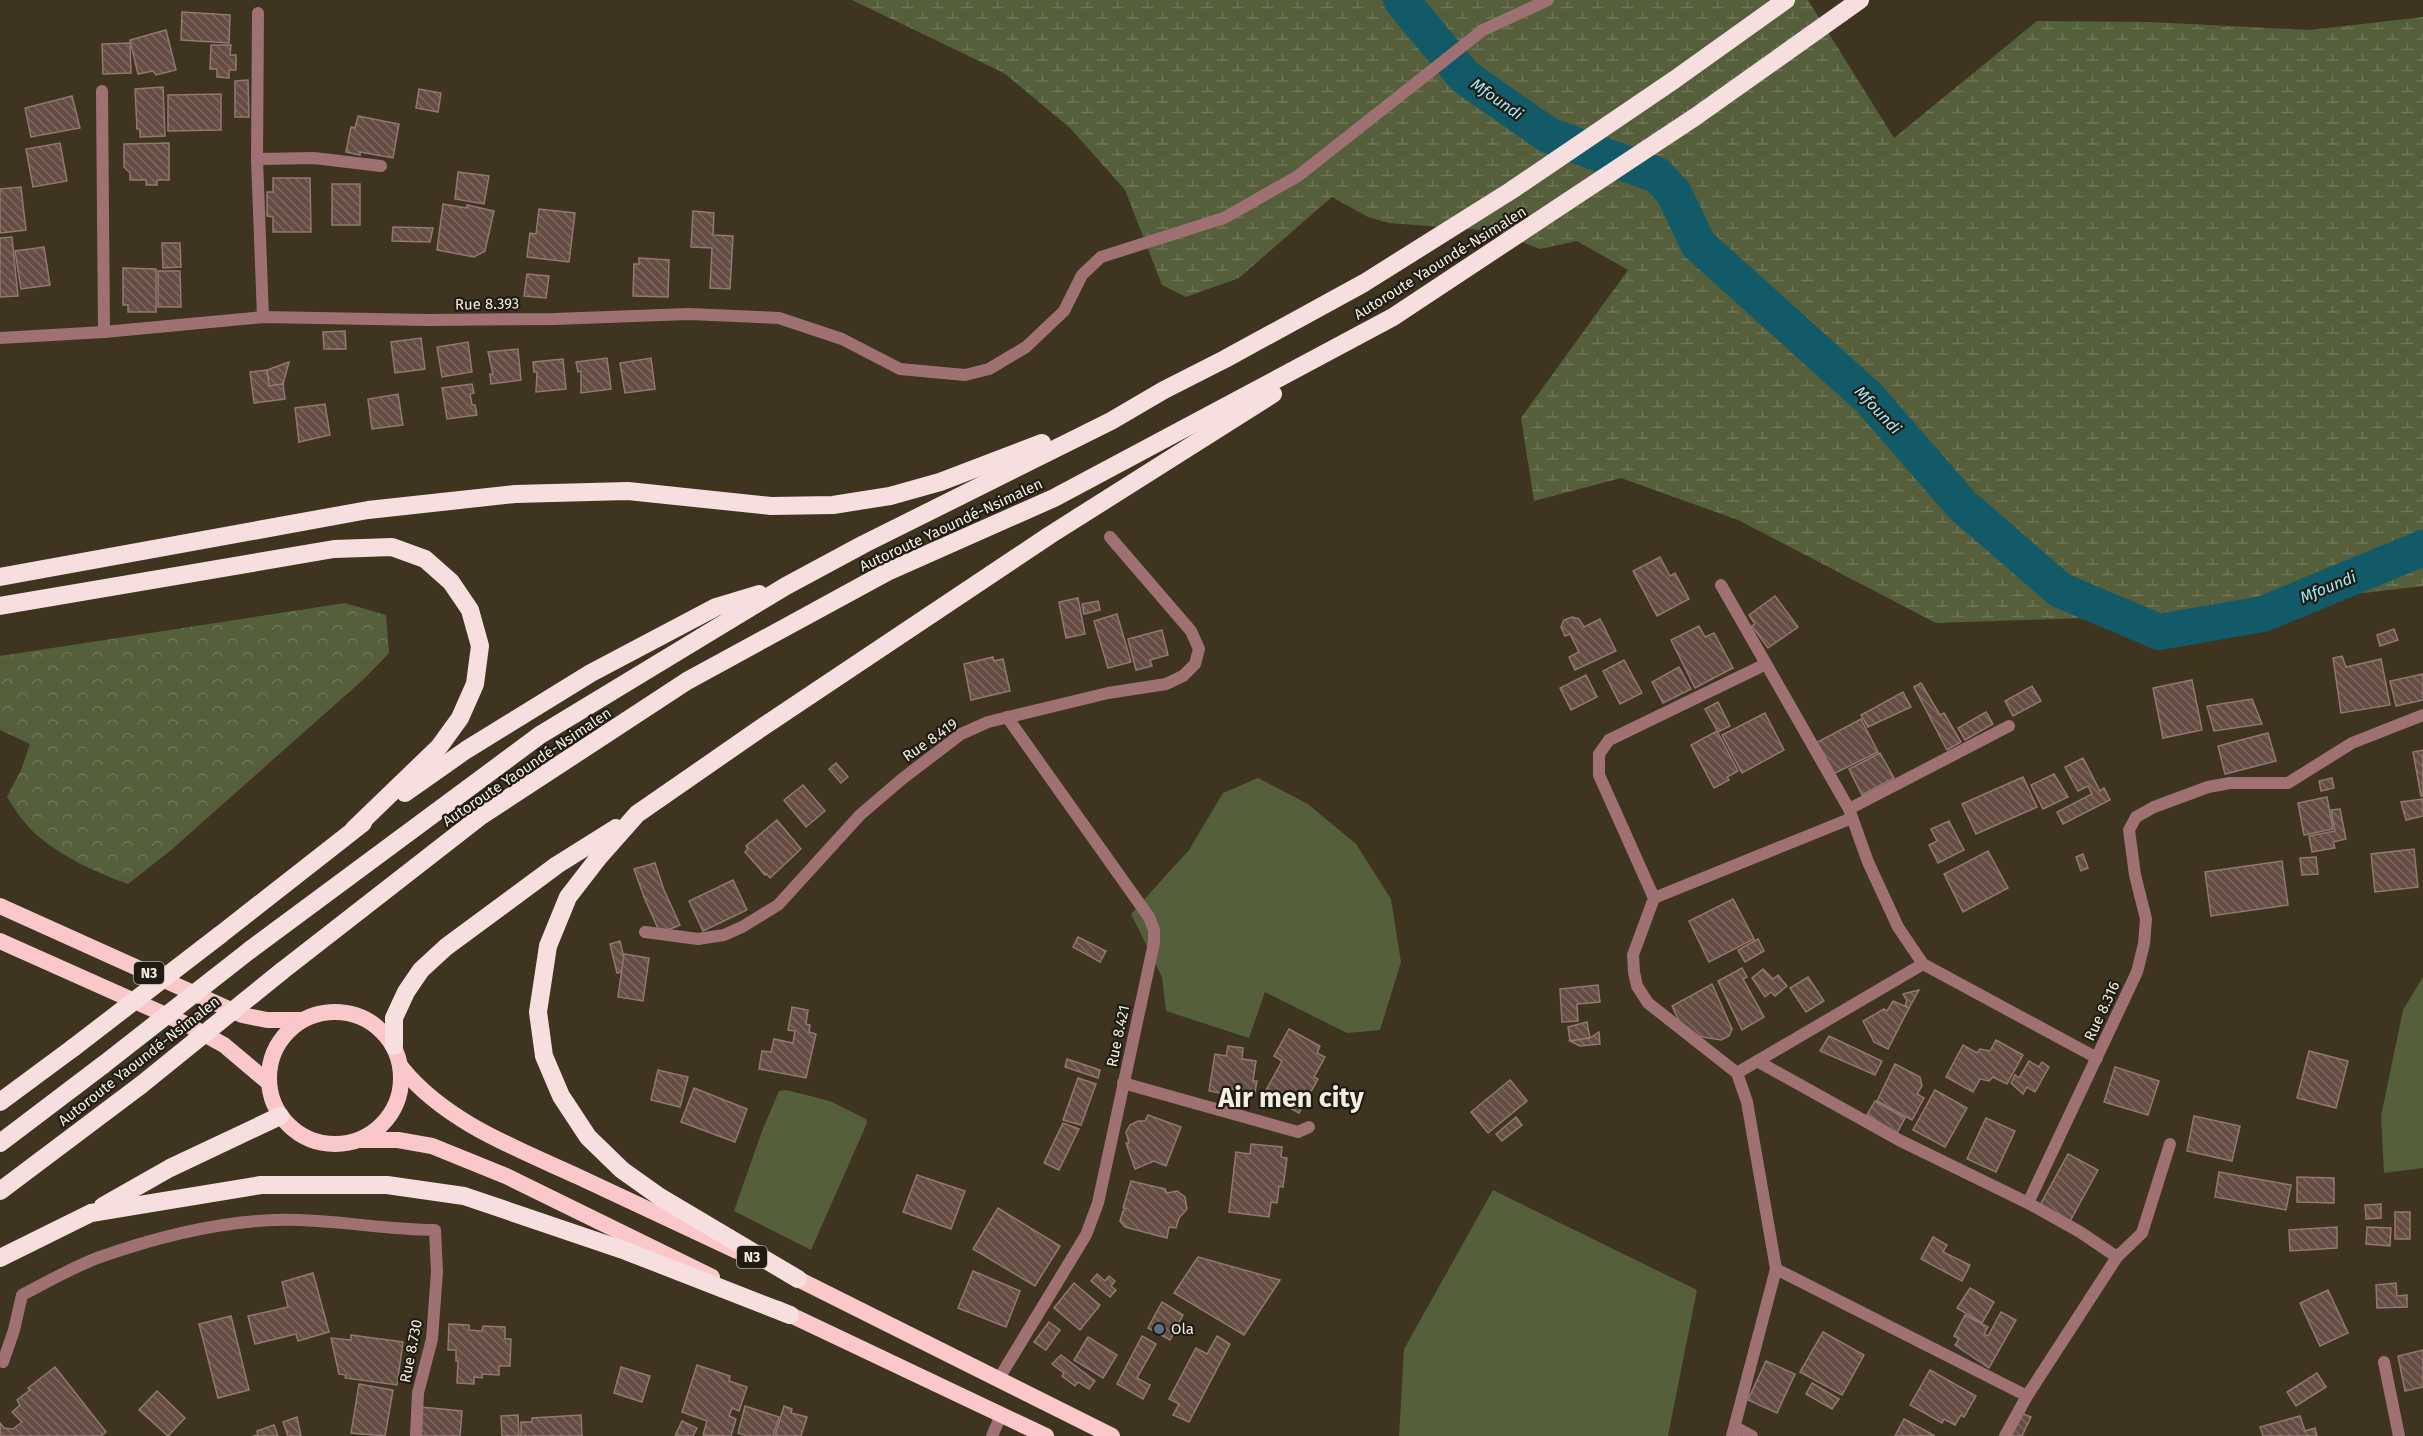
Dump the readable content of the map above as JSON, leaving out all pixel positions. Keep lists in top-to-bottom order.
{
  "streets": {
    "highway": ["Autoroute Yaoundé-Nsimalen", "N3"],
    "street": [
      "Rue 8.393",
      "Rue 8.419",
      "Rue 8.316",
      "Rue 8.421",
      "Rue 8.730"
    ]
  },
  "crossings": [
    ["Rue 8.419", "Rue 8.421"],
    ["N3", "Rue 8.421"]
  ],
  "districts": ["Air men city"],
  "water": ["Mfoundi"],
  "places": ["Ola"]
}
